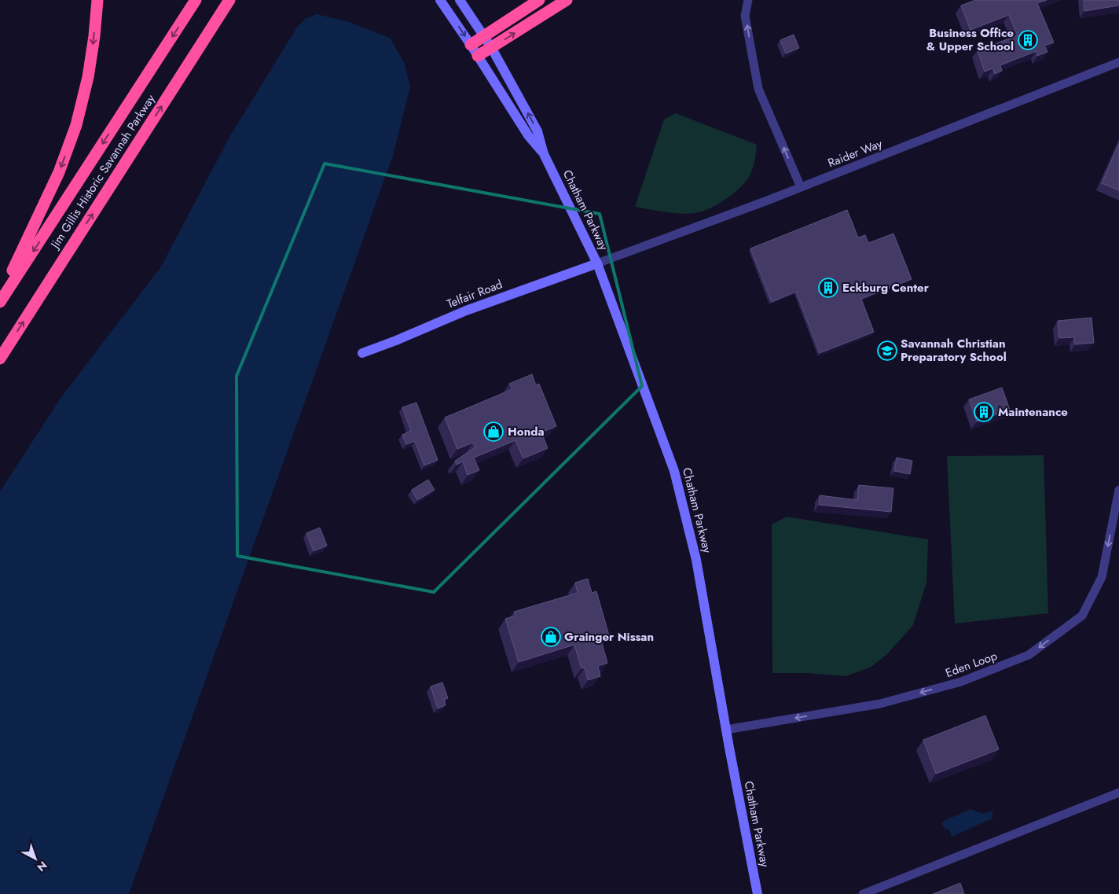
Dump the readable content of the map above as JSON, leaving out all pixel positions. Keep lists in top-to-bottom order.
{
  "streets": {
    "highway": ["Jim Gillis Historic Savannah Parkway"],
    "main road": ["Chatham Parkway", "Telfair Road"],
    "street": ["Raider Way", "Eden Loop"]
  },
  "crossings": [
    ["Raider Way", "Chatham Parkway"],
    ["Raider Way", "Telfair Road"],
    ["Chatham Parkway", "Telfair Road"],
    ["Chatham Parkway", "Eden Loop"]
  ],
  "one_way": ["Eden Loop"],
  "places": {
    "building": ["Business Office & Upper School", "Eckburg Center", "Maintenance"],
    "school or university": ["Savannah Christian Preparatory School"],
    "shop": ["Honda", "Grainger Nissan"]
  },
  "north": "bottom right"
}
